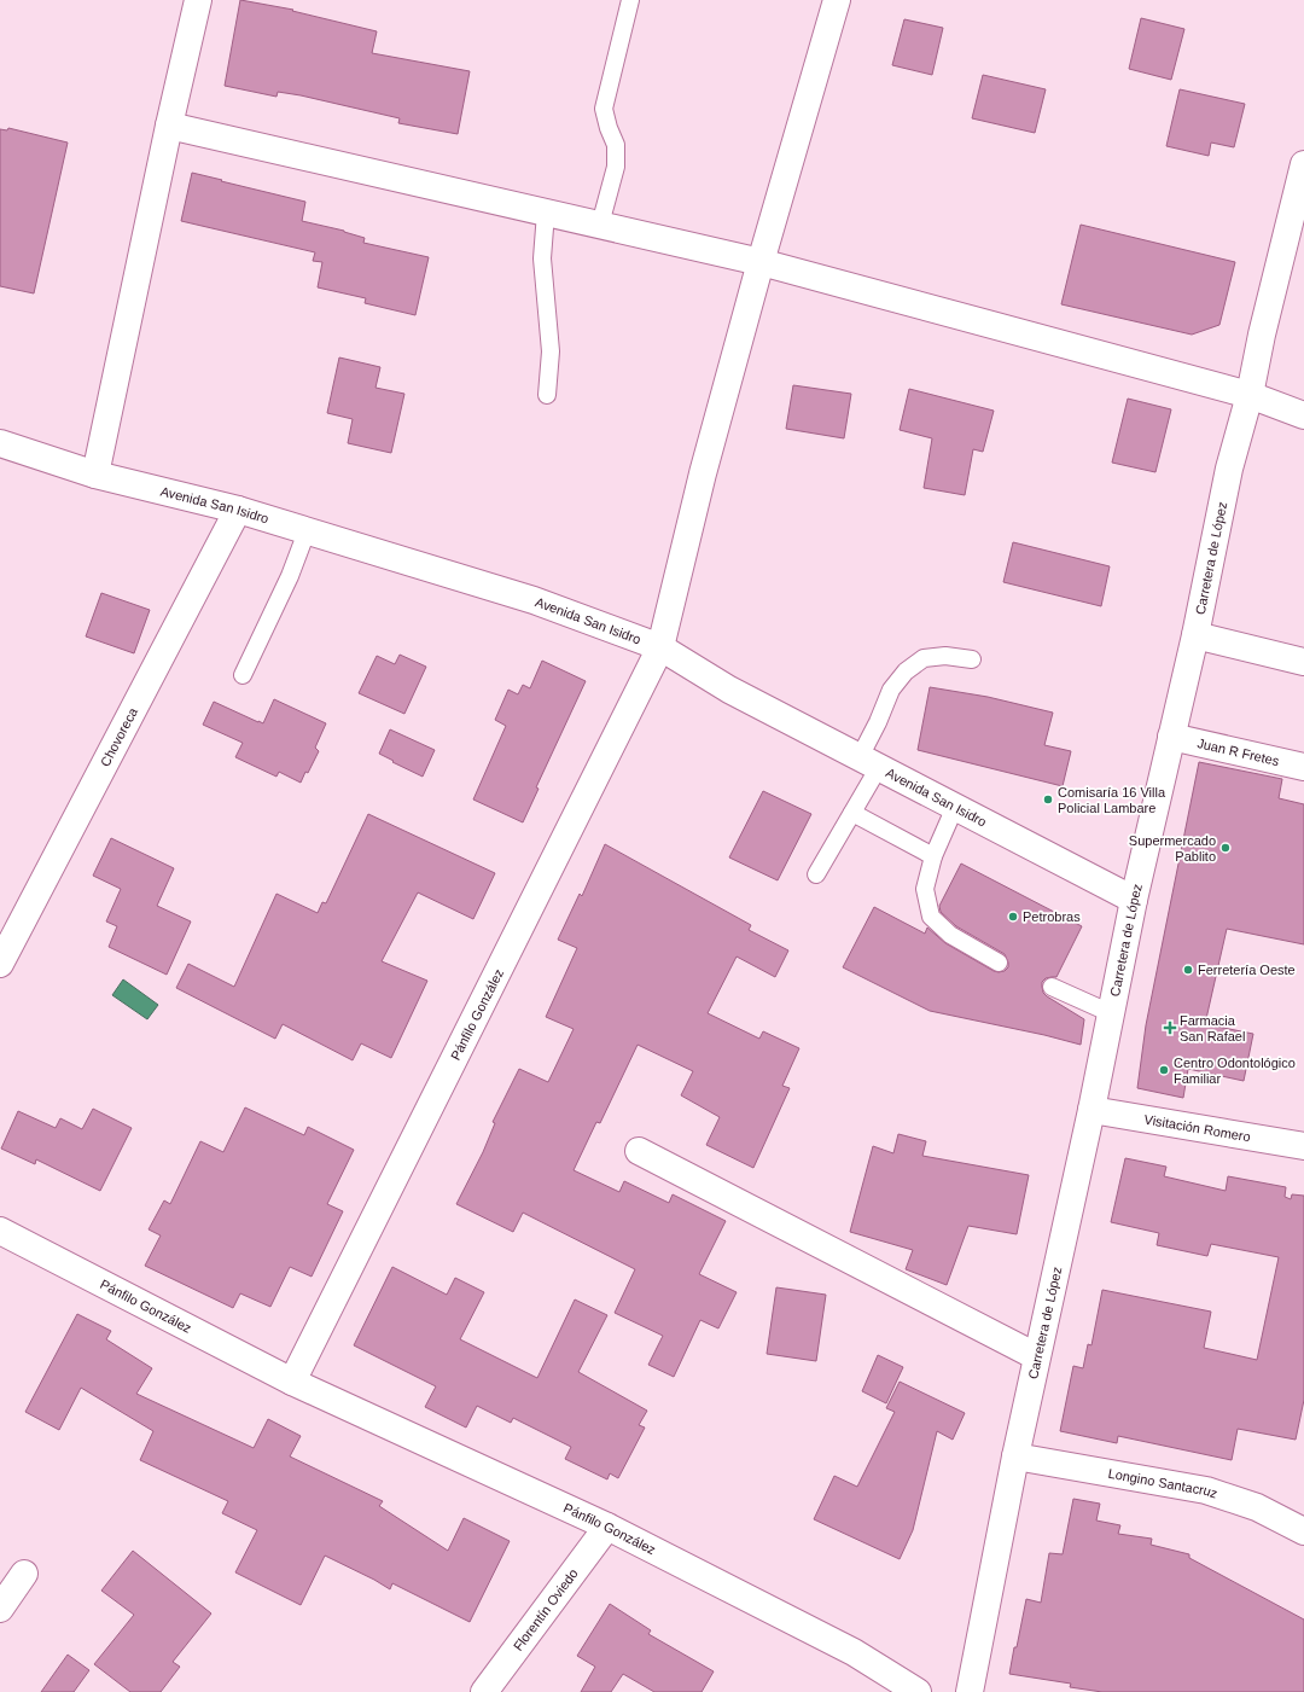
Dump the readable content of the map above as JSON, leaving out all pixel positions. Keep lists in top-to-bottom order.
{
  "streets": {
    "street": [
      "Avenida San Isidro",
      "Carretera de López",
      "Chovoreca",
      "Juan R Fretes",
      "Pánfilo González",
      "Visitación Romero",
      "Longino Santacruz",
      "Florentín Oviedo"
    ]
  },
  "crossings": [
    ["Avenida San Isidro", "Carretera de López"],
    ["Avenida San Isidro", "Chovoreca"],
    ["Avenida San Isidro", "Pánfilo González"],
    ["Carretera de López", "Juan R Fretes"],
    ["Carretera de López", "Visitación Romero"],
    ["Carretera de López", "Longino Santacruz"],
    ["Pánfilo González", "Florentín Oviedo"]
  ],
  "places": {
    "other": [
      "Comisaría 16 Villa Policial Lambare",
      "Supermercado Pablito",
      "Petrobras",
      "Ferretería Oeste",
      "Centro Odontológico Familiar"
    ],
    "health": ["Farmacia San Rafael"]
  }
}
